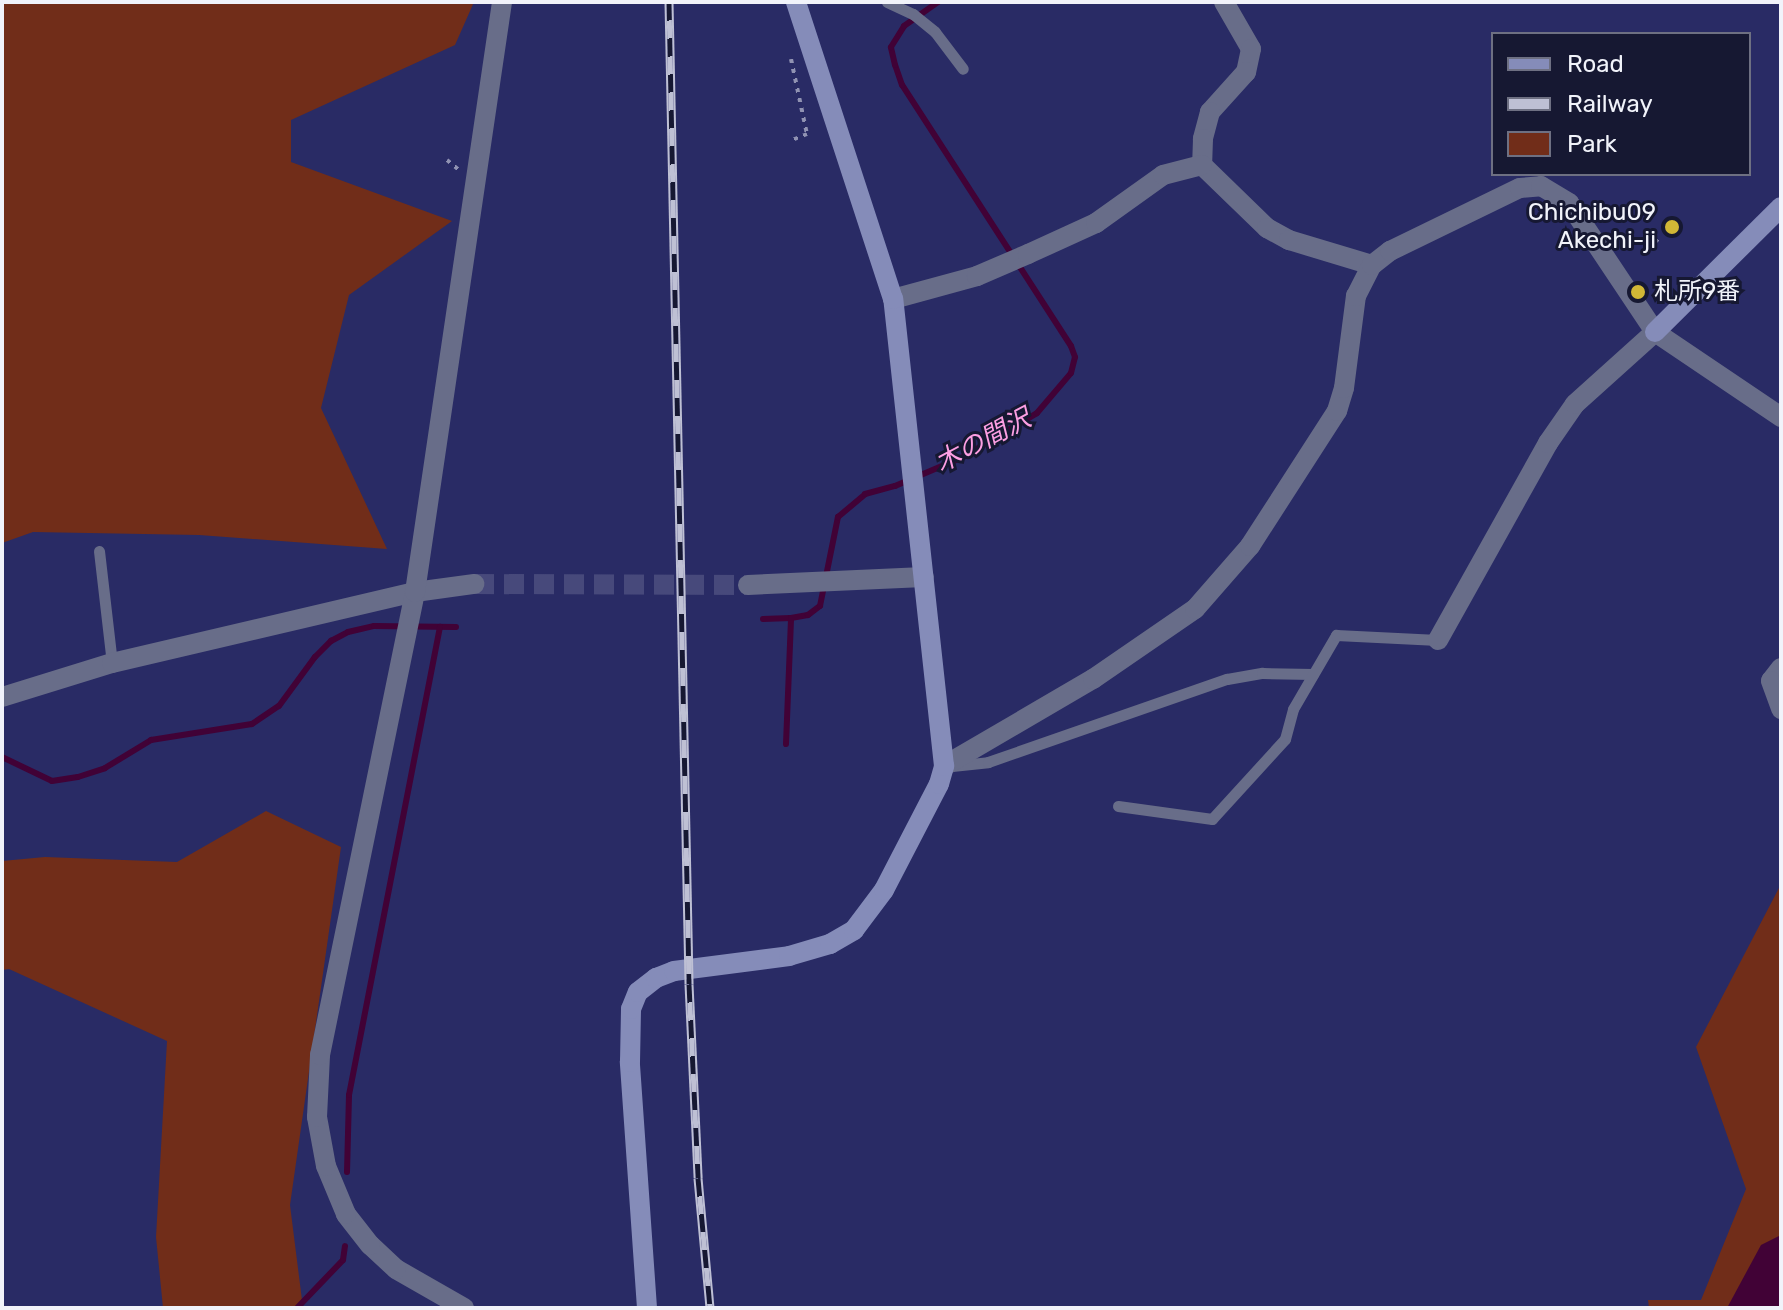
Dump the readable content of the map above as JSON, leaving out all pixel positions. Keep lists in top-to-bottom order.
{
  "water": ["木の間沢"],
  "places": ["Chichibu09 Akechi-ji", "札所9番"],
  "legend": ["Road", "Railway", "Park"]
}
